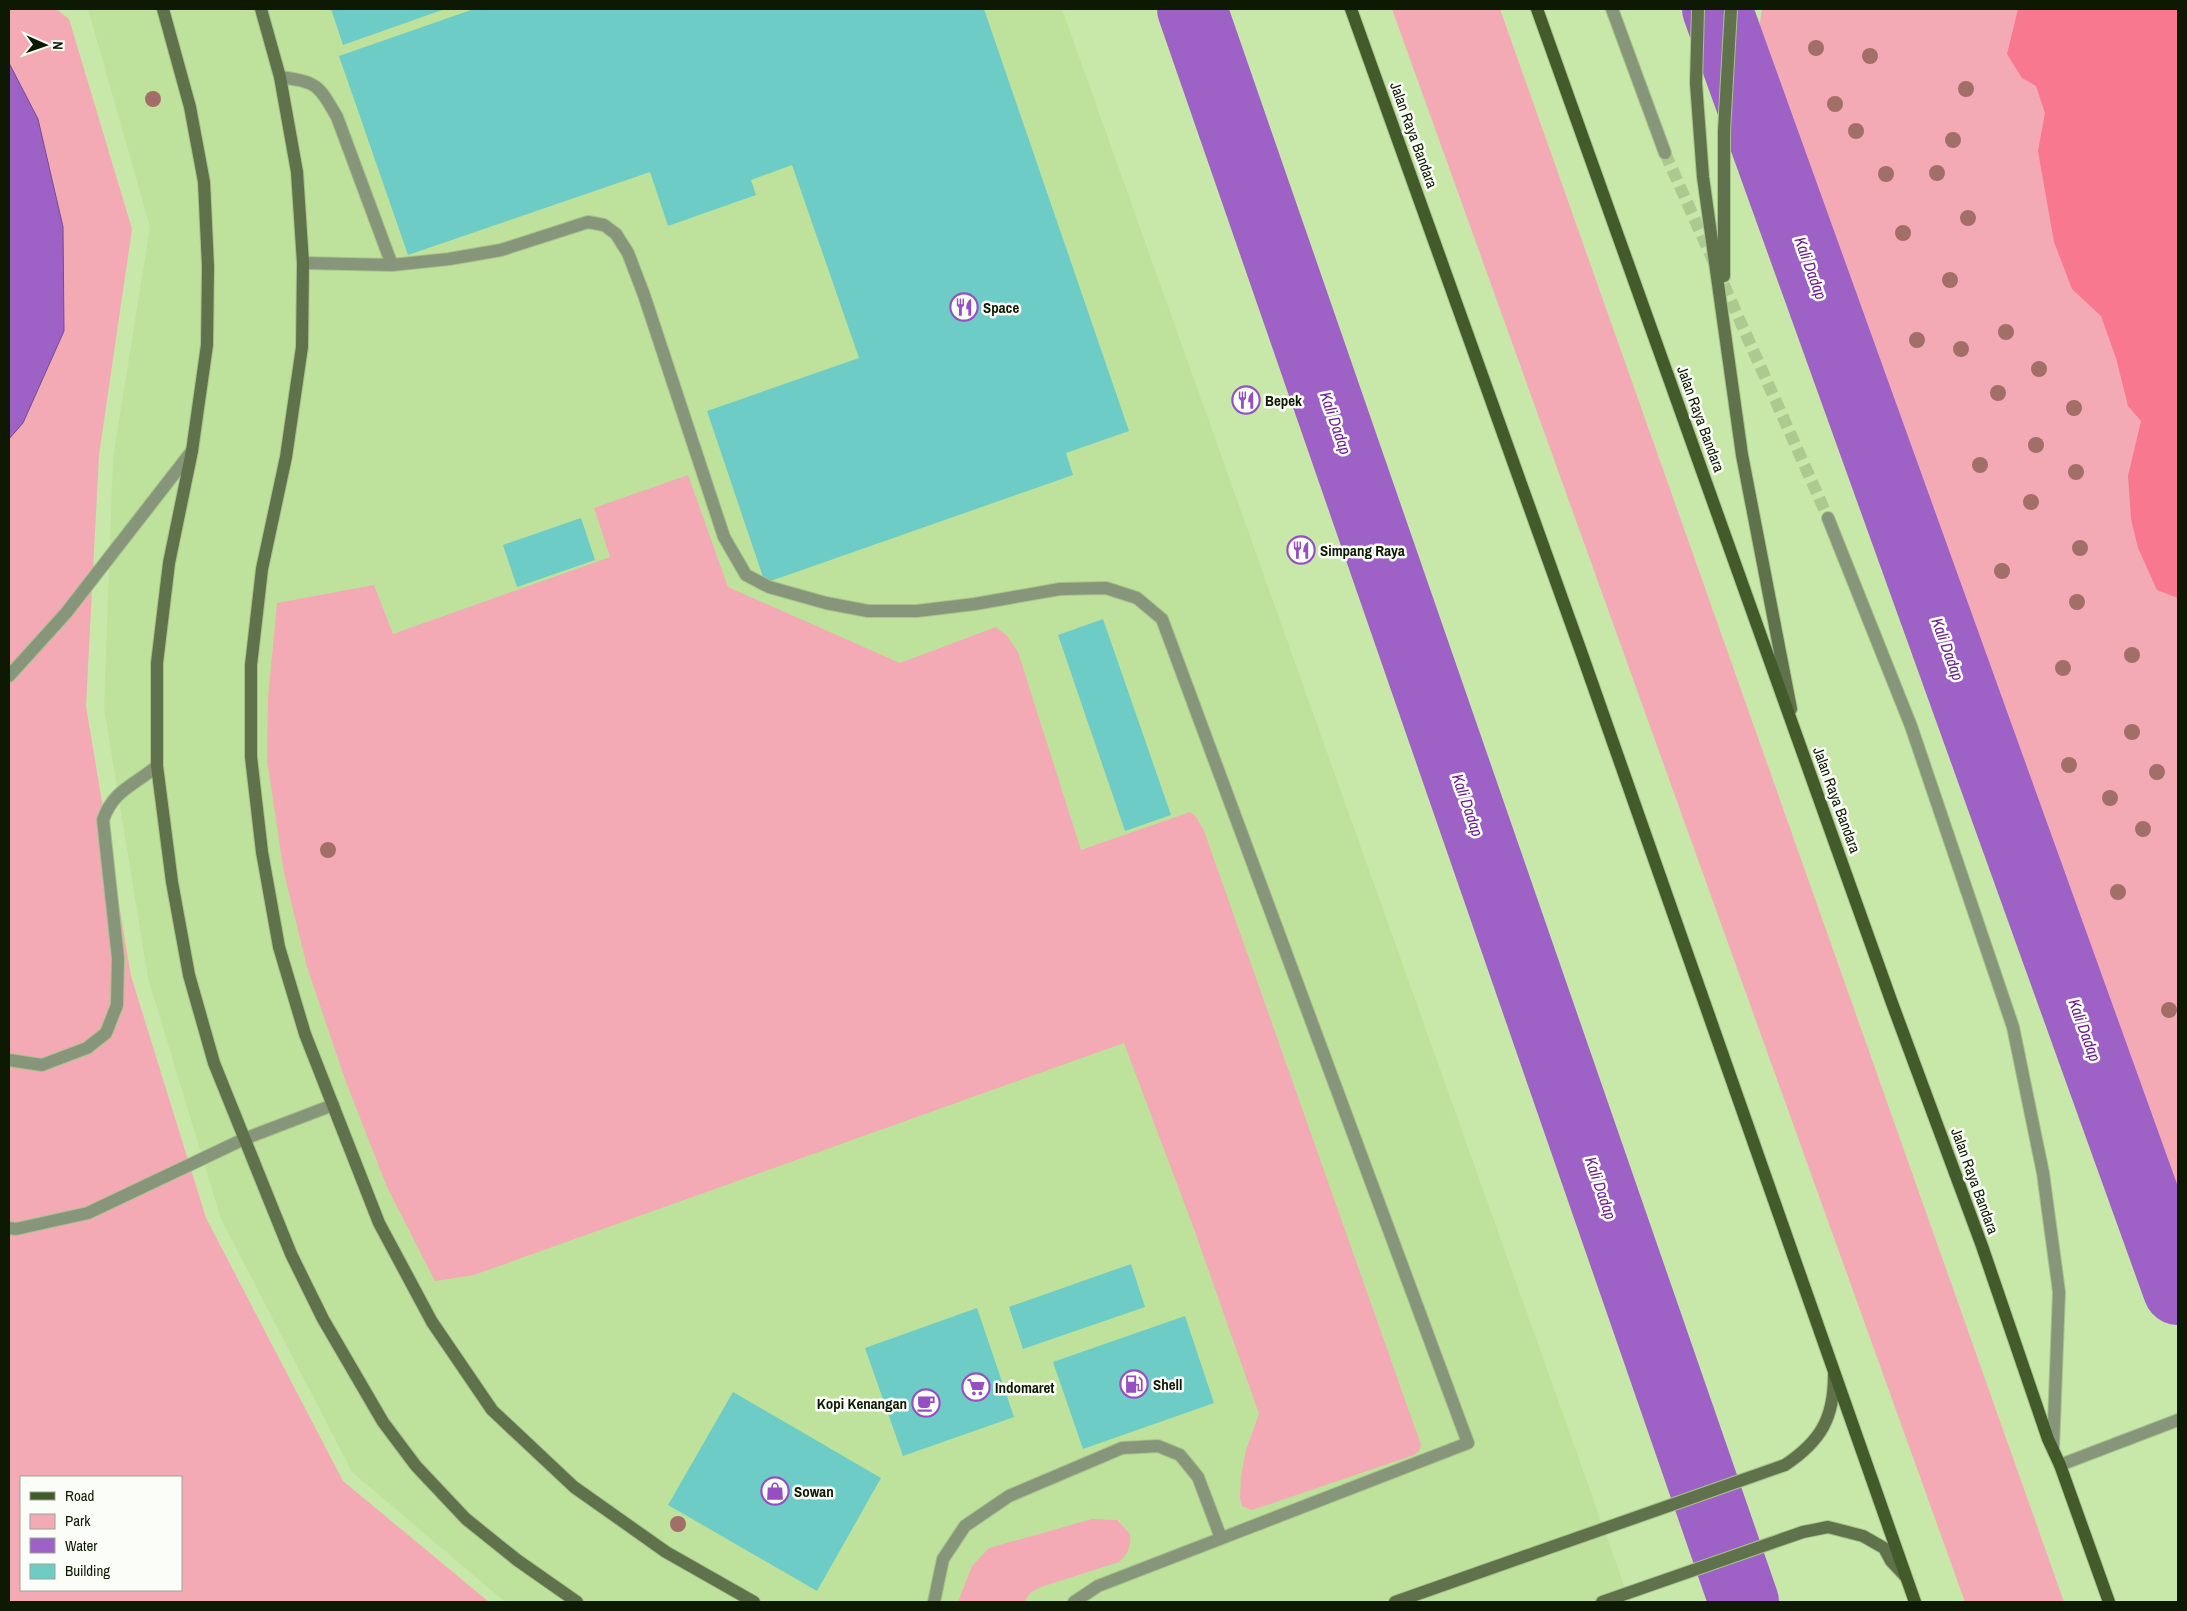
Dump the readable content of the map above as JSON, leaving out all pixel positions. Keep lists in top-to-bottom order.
{
  "streets": {
    "main road": ["Jalan Raya Bandara"]
  },
  "water": ["Kali Dadap"],
  "places": {
    "restaurant": ["Space", "Bepek", "Simpang Raya"],
    "fuel station": ["Shell"],
    "supermarket": ["Indomaret"],
    "cafe": ["Kopi Kenangan"],
    "shop": ["Sowan"]
  },
  "legend": [
    "Road",
    "Park",
    "Water",
    "Building"
  ],
  "north": "right"
}
